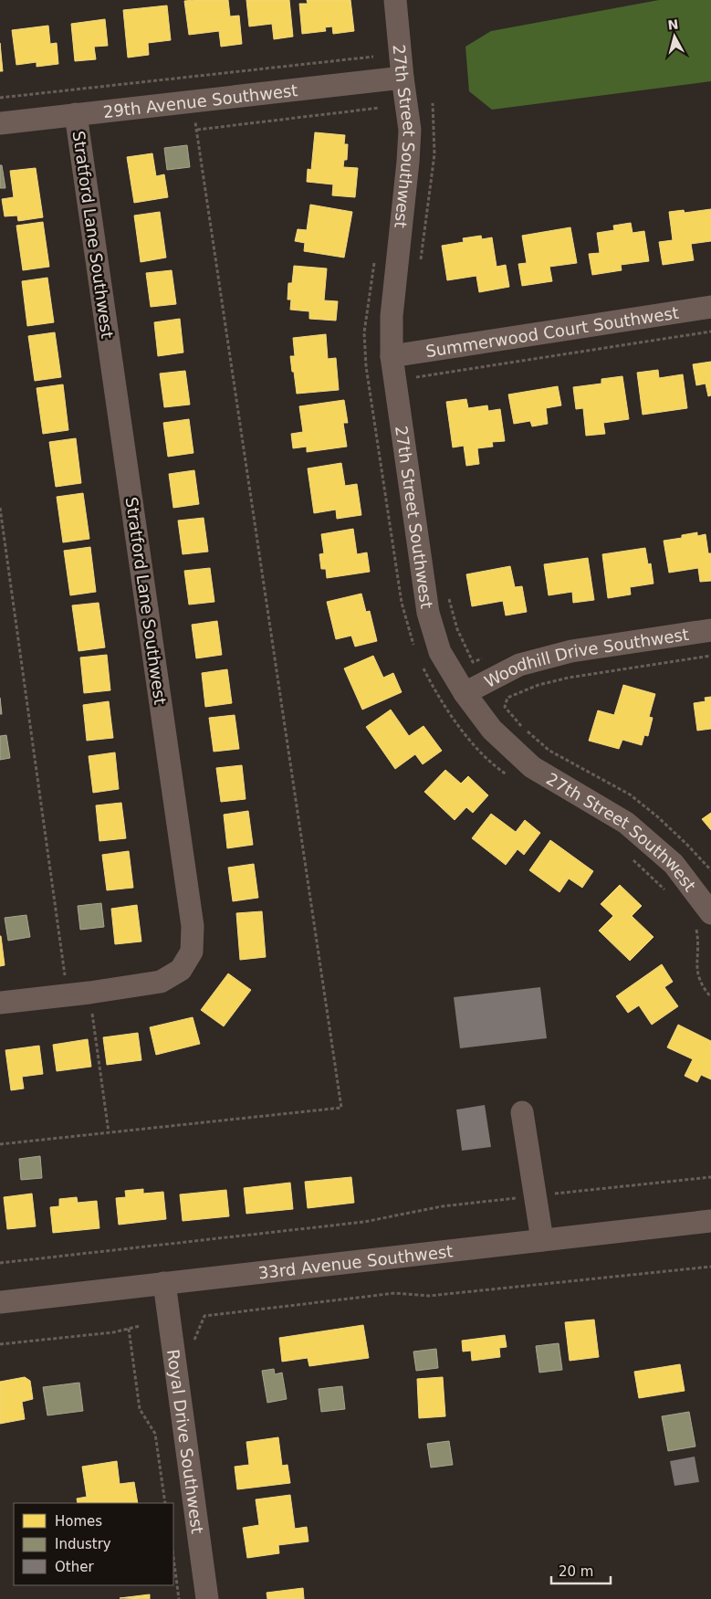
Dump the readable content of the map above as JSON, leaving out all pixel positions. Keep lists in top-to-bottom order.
{
  "streets": {
    "street": [
      "29th Avenue Southwest",
      "27th Street Southwest",
      "Stratford Lane Southwest",
      "Summerwood Court Southwest",
      "Woodhill Drive Southwest",
      "33rd Avenue Southwest",
      "Royal Drive Southwest"
    ]
  },
  "crossings": [
    ["29th Avenue Southwest", "27th Street Southwest"],
    ["29th Avenue Southwest", "Stratford Lane Southwest"],
    ["27th Street Southwest", "Summerwood Court Southwest"],
    ["27th Street Southwest", "Woodhill Drive Southwest"],
    ["33rd Avenue Southwest", "Royal Drive Southwest"]
  ],
  "legend": ["Homes", "Industry", "Other"],
  "scale_bar": "20 m",
  "north": "top"
}
